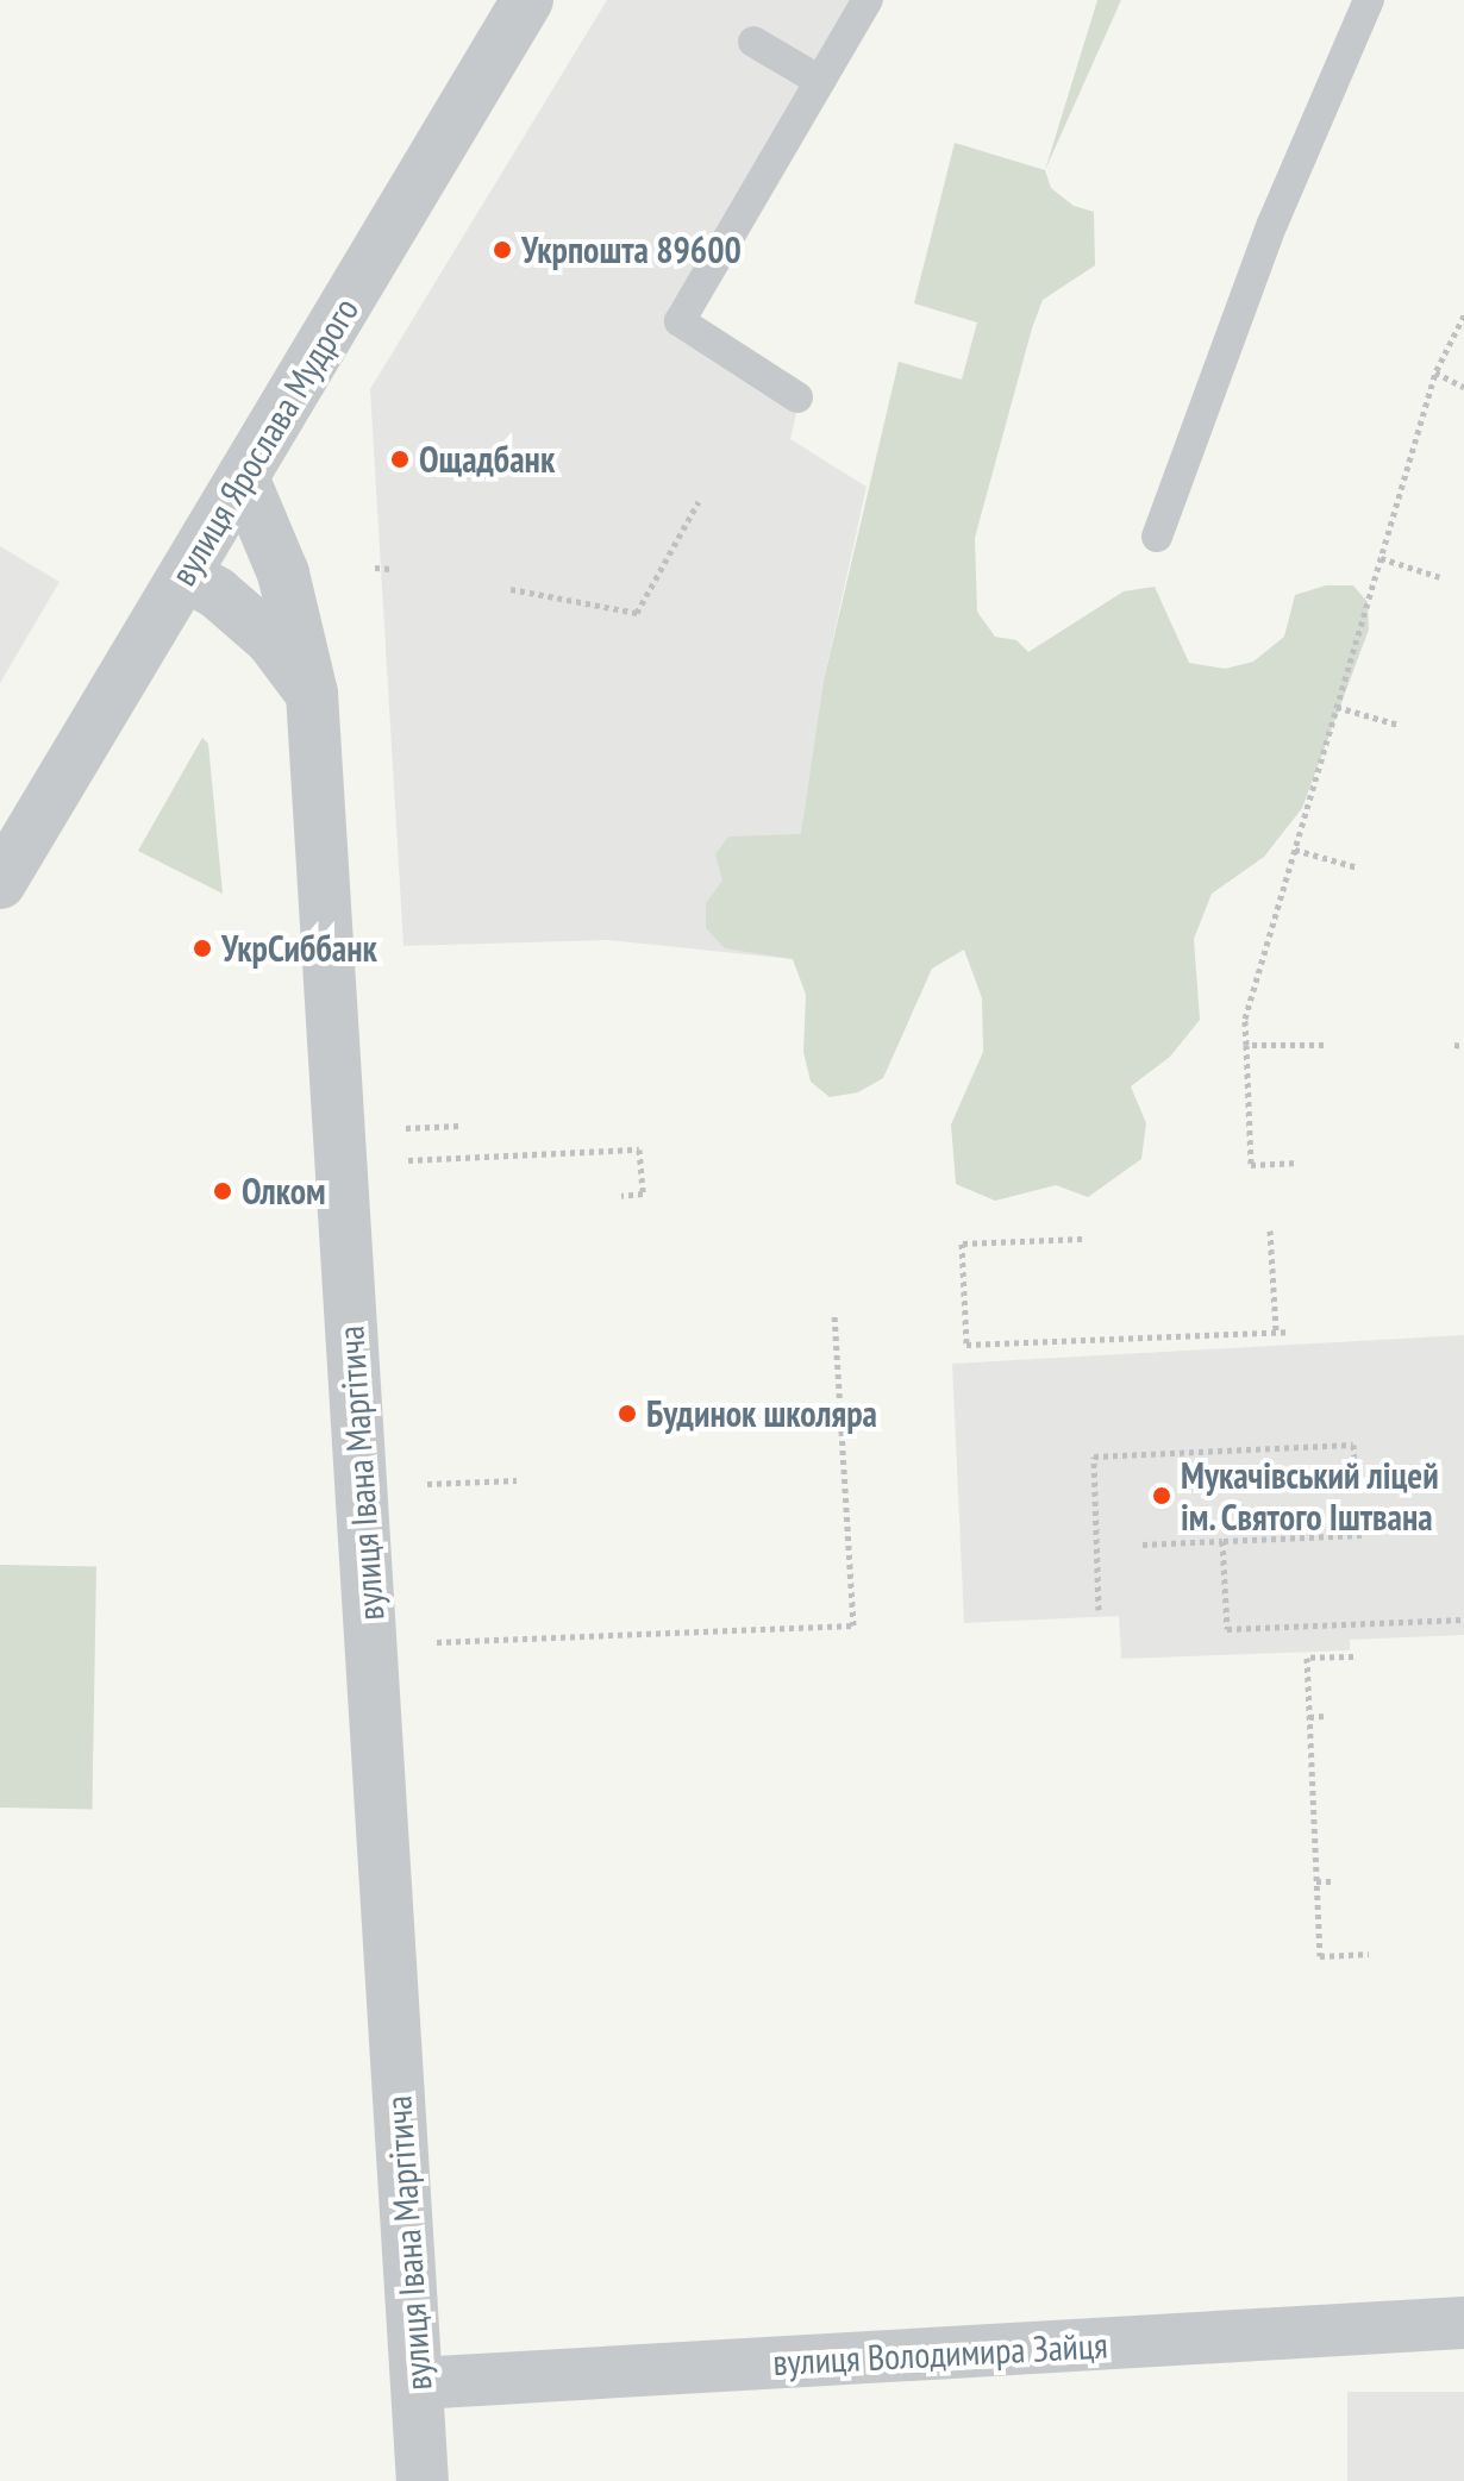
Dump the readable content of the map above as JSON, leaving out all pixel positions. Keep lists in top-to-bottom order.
{
  "streets": {
    "street": ["вулиця Ярослава Мудрого", "вулиця Івана Маргітича", "вулиця Володимира Зайця"]
  },
  "crossings": [
    ["вулиця Ярослава Мудрого", "вулиця Івана Маргітича"],
    ["вулиця Івана Маргітича", "вулиця Володимира Зайця"]
  ],
  "places": [
    "Укрпошта 89600",
    "Ощадбанк",
    "УкрСиббанк",
    "Олком",
    "Будинок школяра",
    "Мукачівський ліцей ім. Святого Іштвана"
  ]
}
